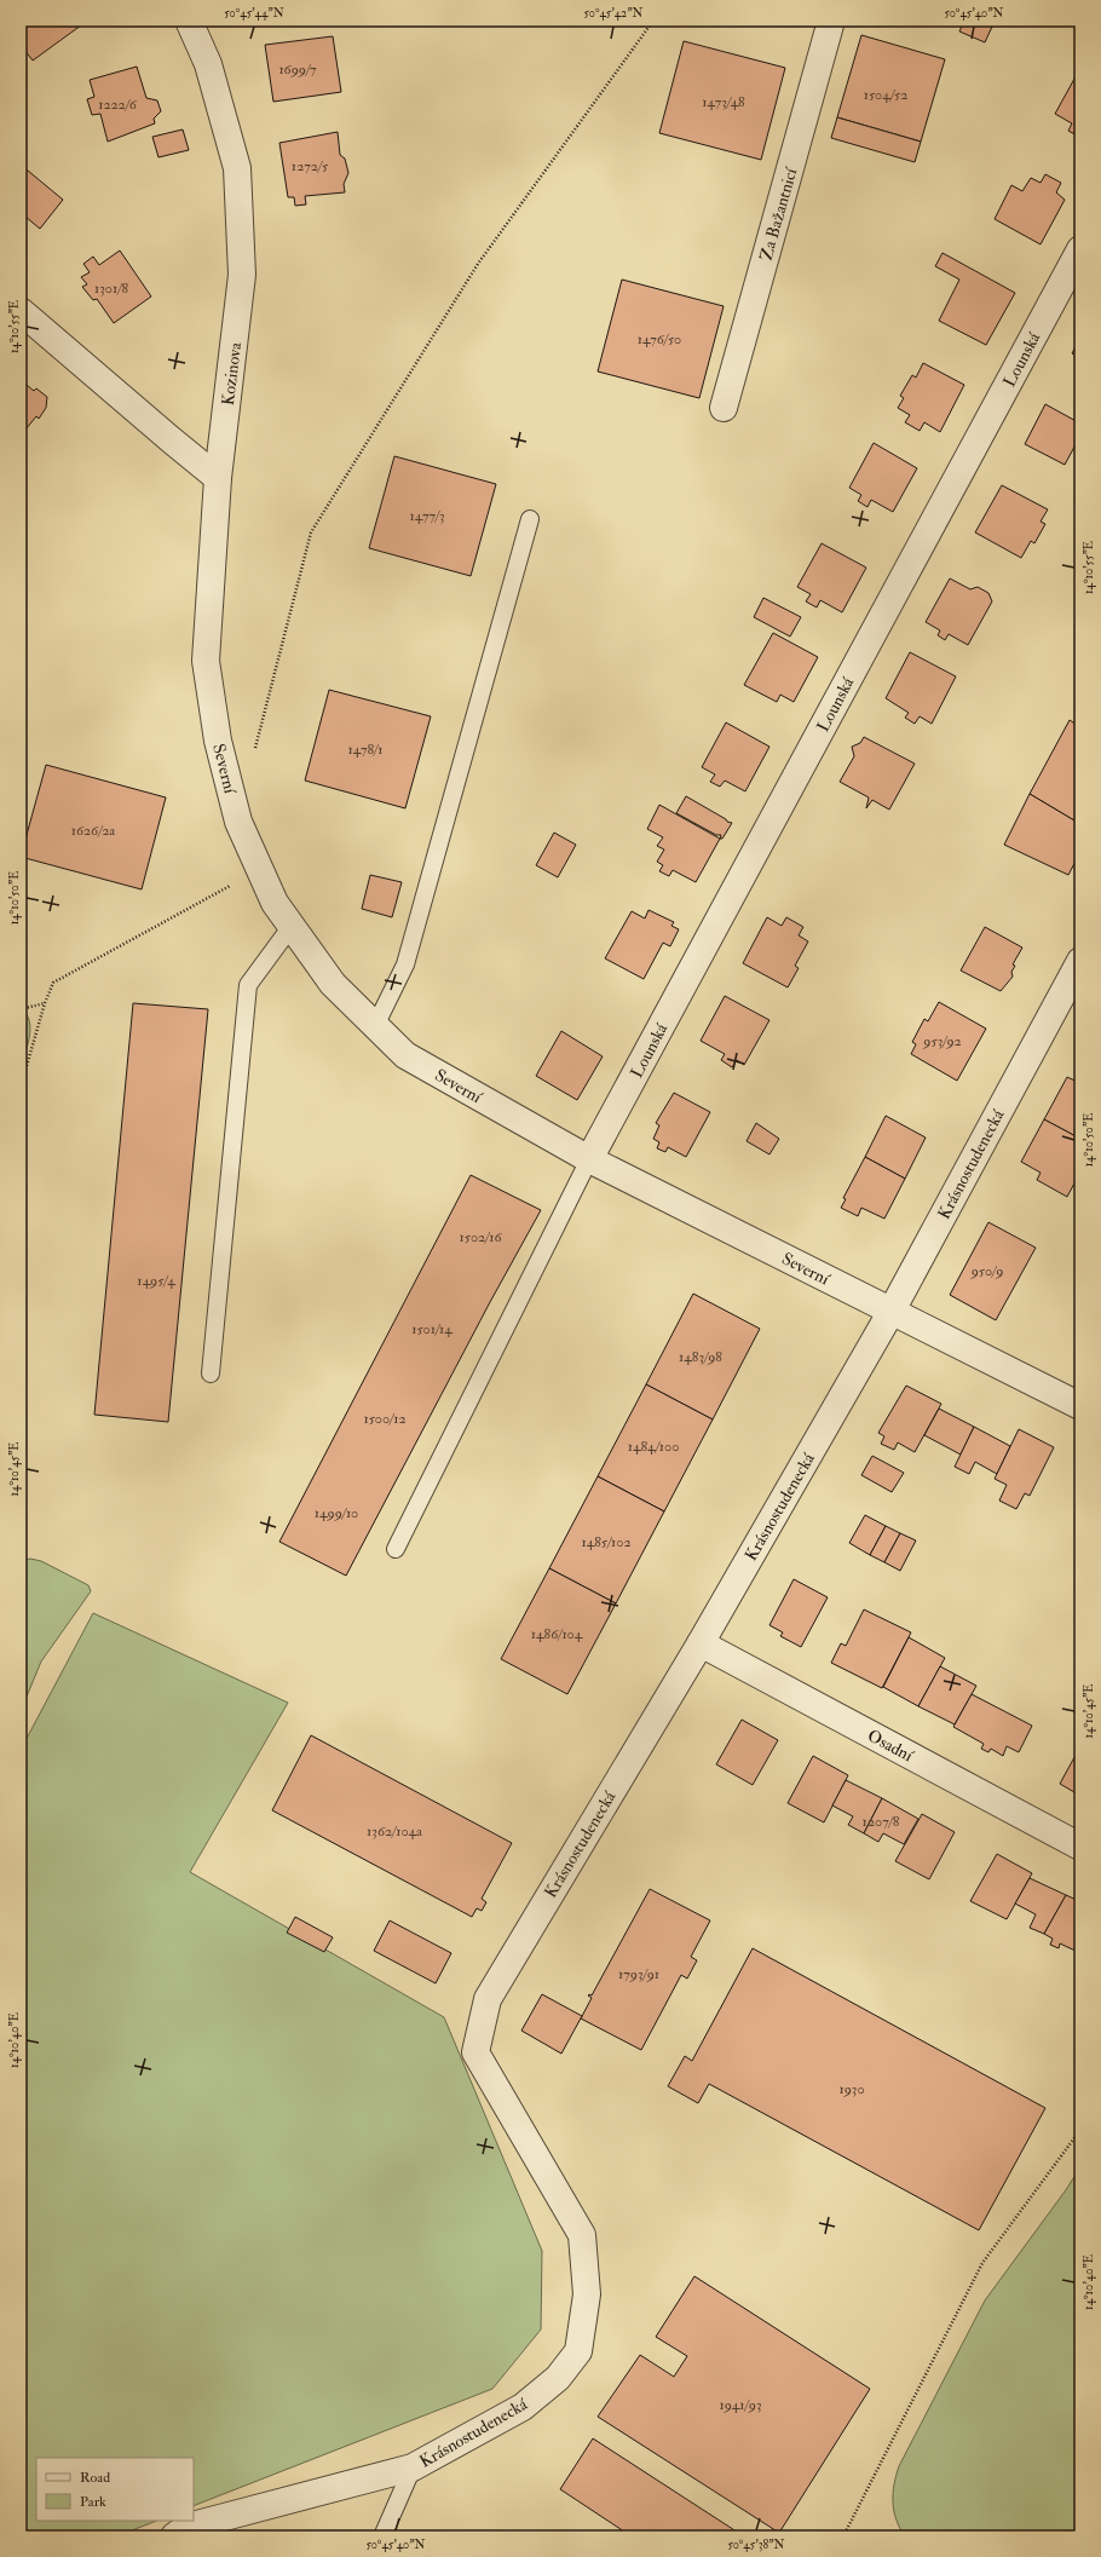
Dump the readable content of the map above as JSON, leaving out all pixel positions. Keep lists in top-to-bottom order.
{
  "streets": {
    "street": [
      "Za Bažantnicí",
      "Lounská",
      "Kozinova",
      "Severní",
      "Krásnostudenecká",
      "Osadní"
    ]
  },
  "crossings": [
    ["Lounská", "Severní"],
    ["Kozinova", "Severní"],
    ["Severní", "Krásnostudenecká"],
    ["Krásnostudenecká", "Osadní"]
  ],
  "house_numbers": [
    "1699/7",
    "1504/52",
    "1473/48",
    "1222/6",
    "1272/5",
    "1301/8",
    "1476/50",
    "1477/3",
    "1478/1",
    "1626/2a",
    "953/92",
    "1502/16",
    "950/9",
    "1495/4",
    "1501/14",
    "1483/98",
    "1500/12",
    "1484/100",
    "1499/10",
    "1485/102",
    "1486/104",
    "1207/8",
    "1362/104a",
    "1793/91",
    "1930",
    "1941/93"
  ],
  "legend": ["Road", "Park"],
  "coordinates": [
    "50°45'44\"N",
    "50°45'42\"N",
    "50°45'40\"N",
    "14°10'55\"E",
    "14°10'50\"E",
    "14°10'45\"E",
    "14°10'40\"E",
    "50°45'38\"N"
  ]
}
